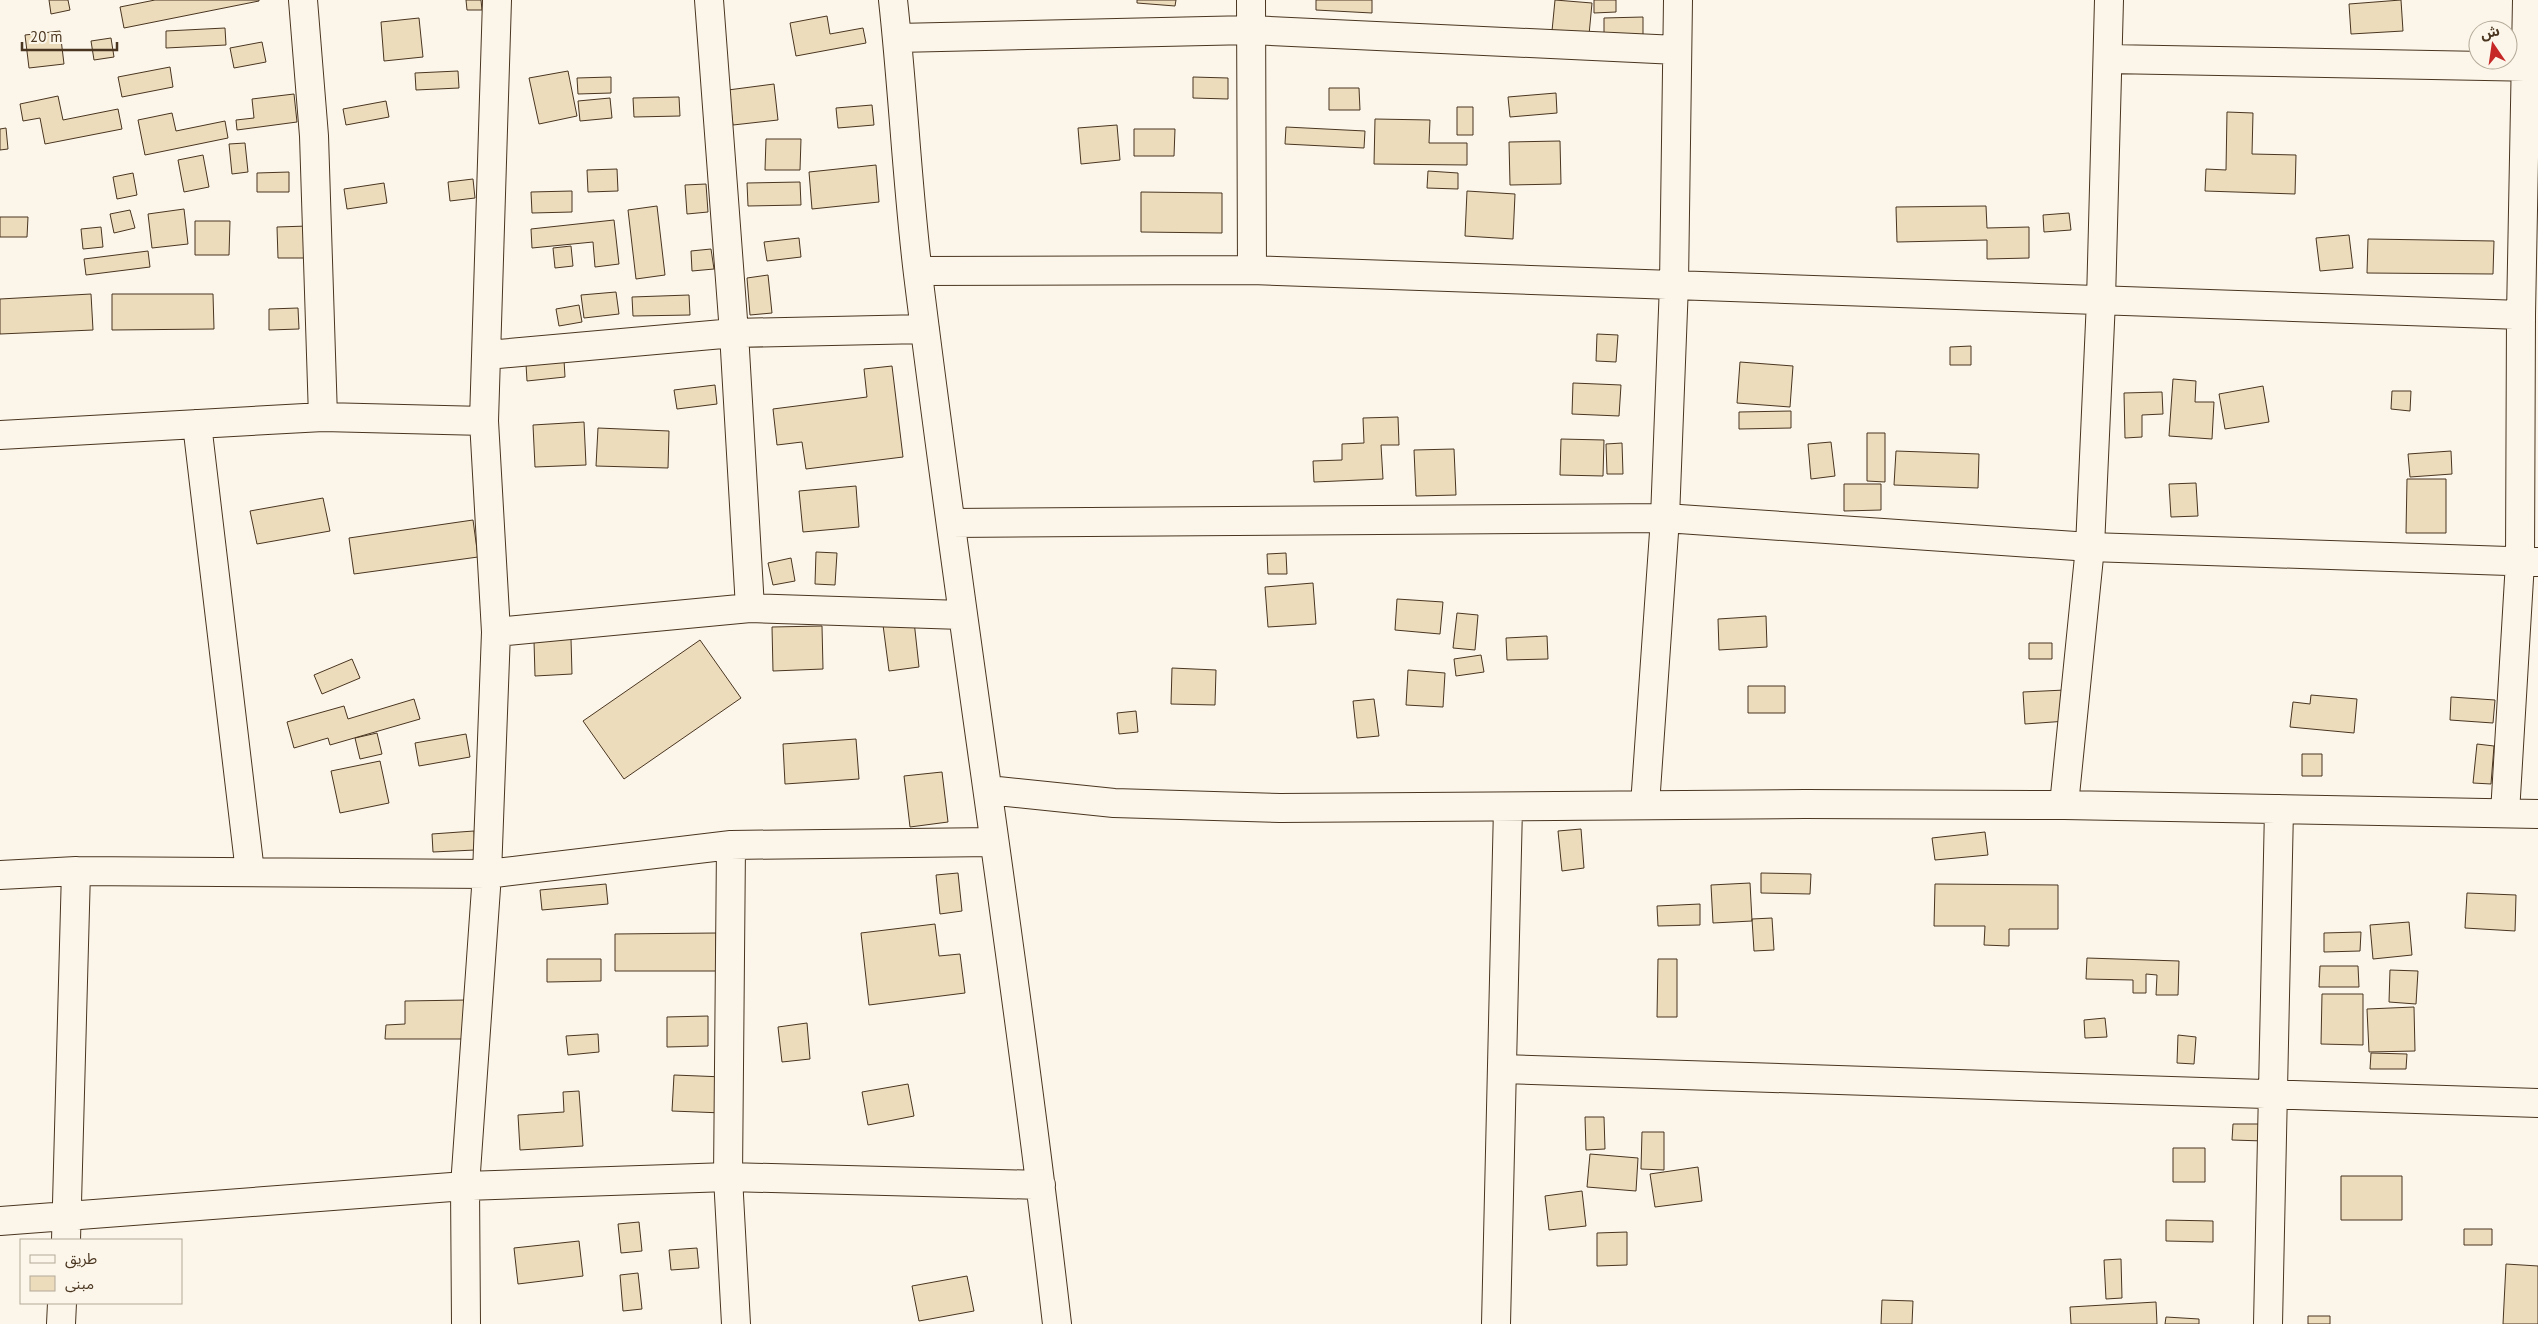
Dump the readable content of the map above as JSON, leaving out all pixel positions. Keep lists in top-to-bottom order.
{
  "legend": ["طريق", "مبنى"],
  "scale_bar": "20 m",
  "north": "top"
}
